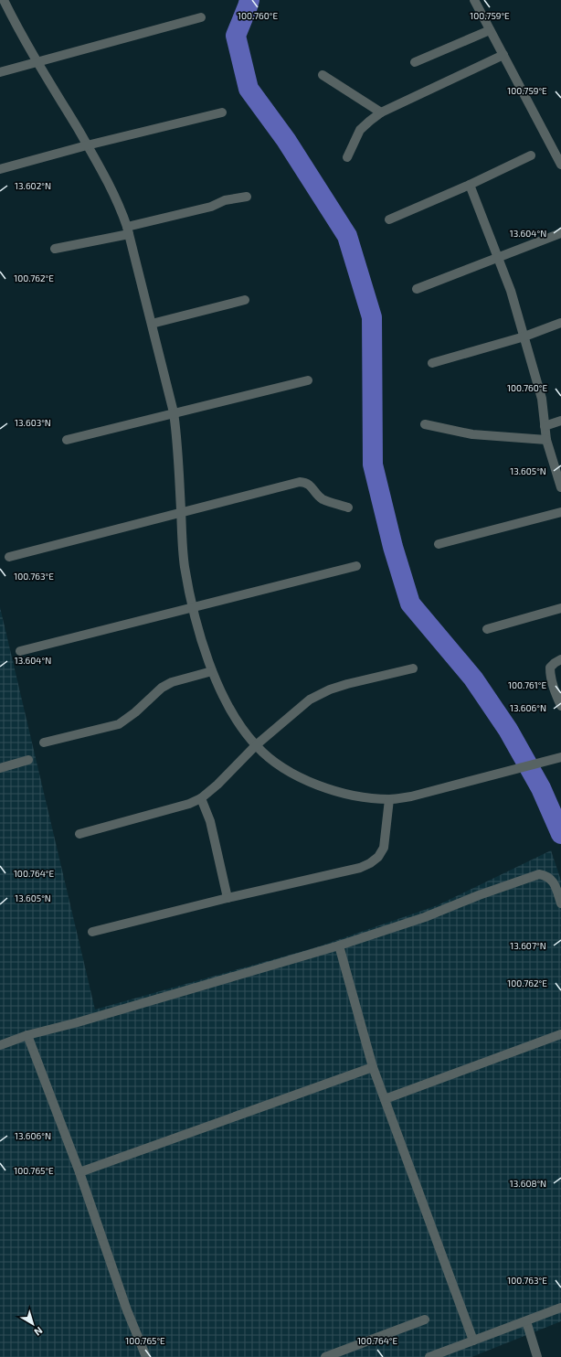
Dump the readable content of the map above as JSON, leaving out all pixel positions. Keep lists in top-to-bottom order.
{
  "north": "bottom right",
  "coordinates": [
    "100.760°E",
    "100.759°E",
    "13.602°N",
    "13.604°N",
    "100.762°E",
    "13.603°N",
    "13.605°N",
    "100.763°E",
    "100.761°E",
    "13.606°N",
    "100.764°E",
    "13.607°N",
    "100.765°E",
    "13.608°N"
  ]
}
